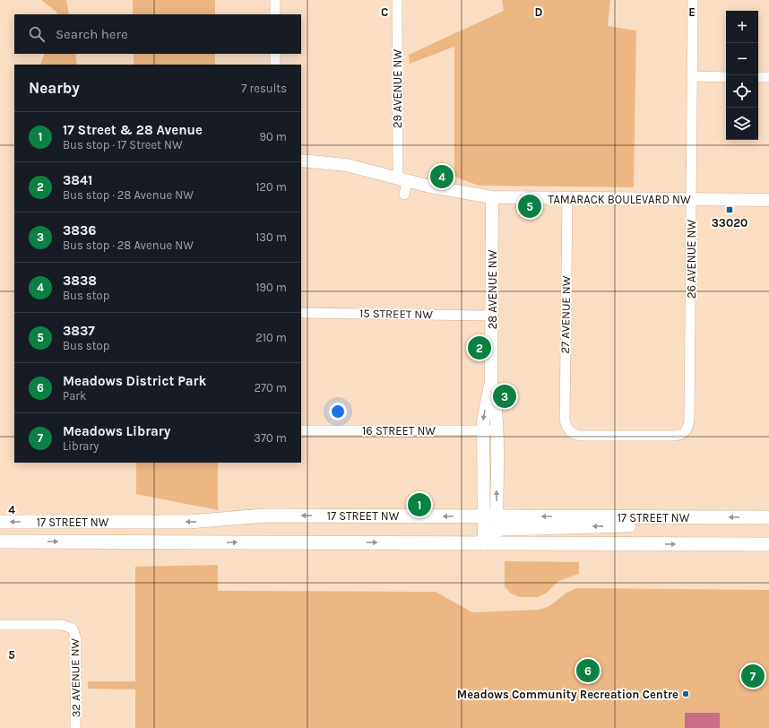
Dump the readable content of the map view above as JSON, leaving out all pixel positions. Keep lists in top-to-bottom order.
{
  "streets": {
    "main road": ["17 STREET NW"],
    "street": [
      "29 AVENUE NW",
      "TAMARACK BOULEVARD NW",
      "26 AVENUE NW",
      "28 AVENUE NW",
      "15 STREET NW",
      "27 AVENUE NW",
      "16 STREET NW",
      "32 AVENUE NW"
    ]
  },
  "crossings": [
    ["29 AVENUE NW", "TAMARACK BOULEVARD NW"],
    ["TAMARACK BOULEVARD NW", "26 AVENUE NW"],
    ["TAMARACK BOULEVARD NW", "28 AVENUE NW"],
    ["TAMARACK BOULEVARD NW", "27 AVENUE NW"],
    ["26 AVENUE NW", "27 AVENUE NW"],
    ["28 AVENUE NW", "15 STREET NW"],
    ["28 AVENUE NW", "16 STREET NW"],
    ["28 AVENUE NW", "17 STREET NW"]
  ],
  "places": {
    "transit": ["33020"],
    "other": ["Meadows Community Recreation Centre"]
  },
  "page": {
    "map_buttons": ["+", "−"],
    "search": "Search here",
    "heading": ["Nearby", "7 results"],
    "list": [
      {
        "mark": "1",
        "name": "17 Street & 28 Avenue",
        "note": "Bus stop · 17 Street NW",
        "value": "90 m"
      },
      {
        "mark": "2",
        "name": "3841",
        "note": "Bus stop · 28 Avenue NW",
        "value": "120 m"
      },
      {
        "mark": "3",
        "name": "3836",
        "note": "Bus stop · 28 Avenue NW",
        "value": "130 m"
      },
      {
        "mark": "4",
        "name": "3838",
        "note": "Bus stop",
        "value": "190 m"
      },
      {
        "mark": "5",
        "name": "3837",
        "note": "Bus stop",
        "value": "210 m"
      },
      {
        "mark": "6",
        "name": "Meadows District Park",
        "note": "Park",
        "value": "270 m"
      },
      {
        "mark": "7",
        "name": "Meadows Library",
        "note": "Library",
        "value": "370 m"
      }
    ],
    "pins": [
      "4",
      "5",
      "2",
      "3",
      "1",
      "6",
      "7"
    ]
  },
  "grid": {
    "columns": ["C", "D", "E"],
    "rows": ["4", "5"]
  }
}
